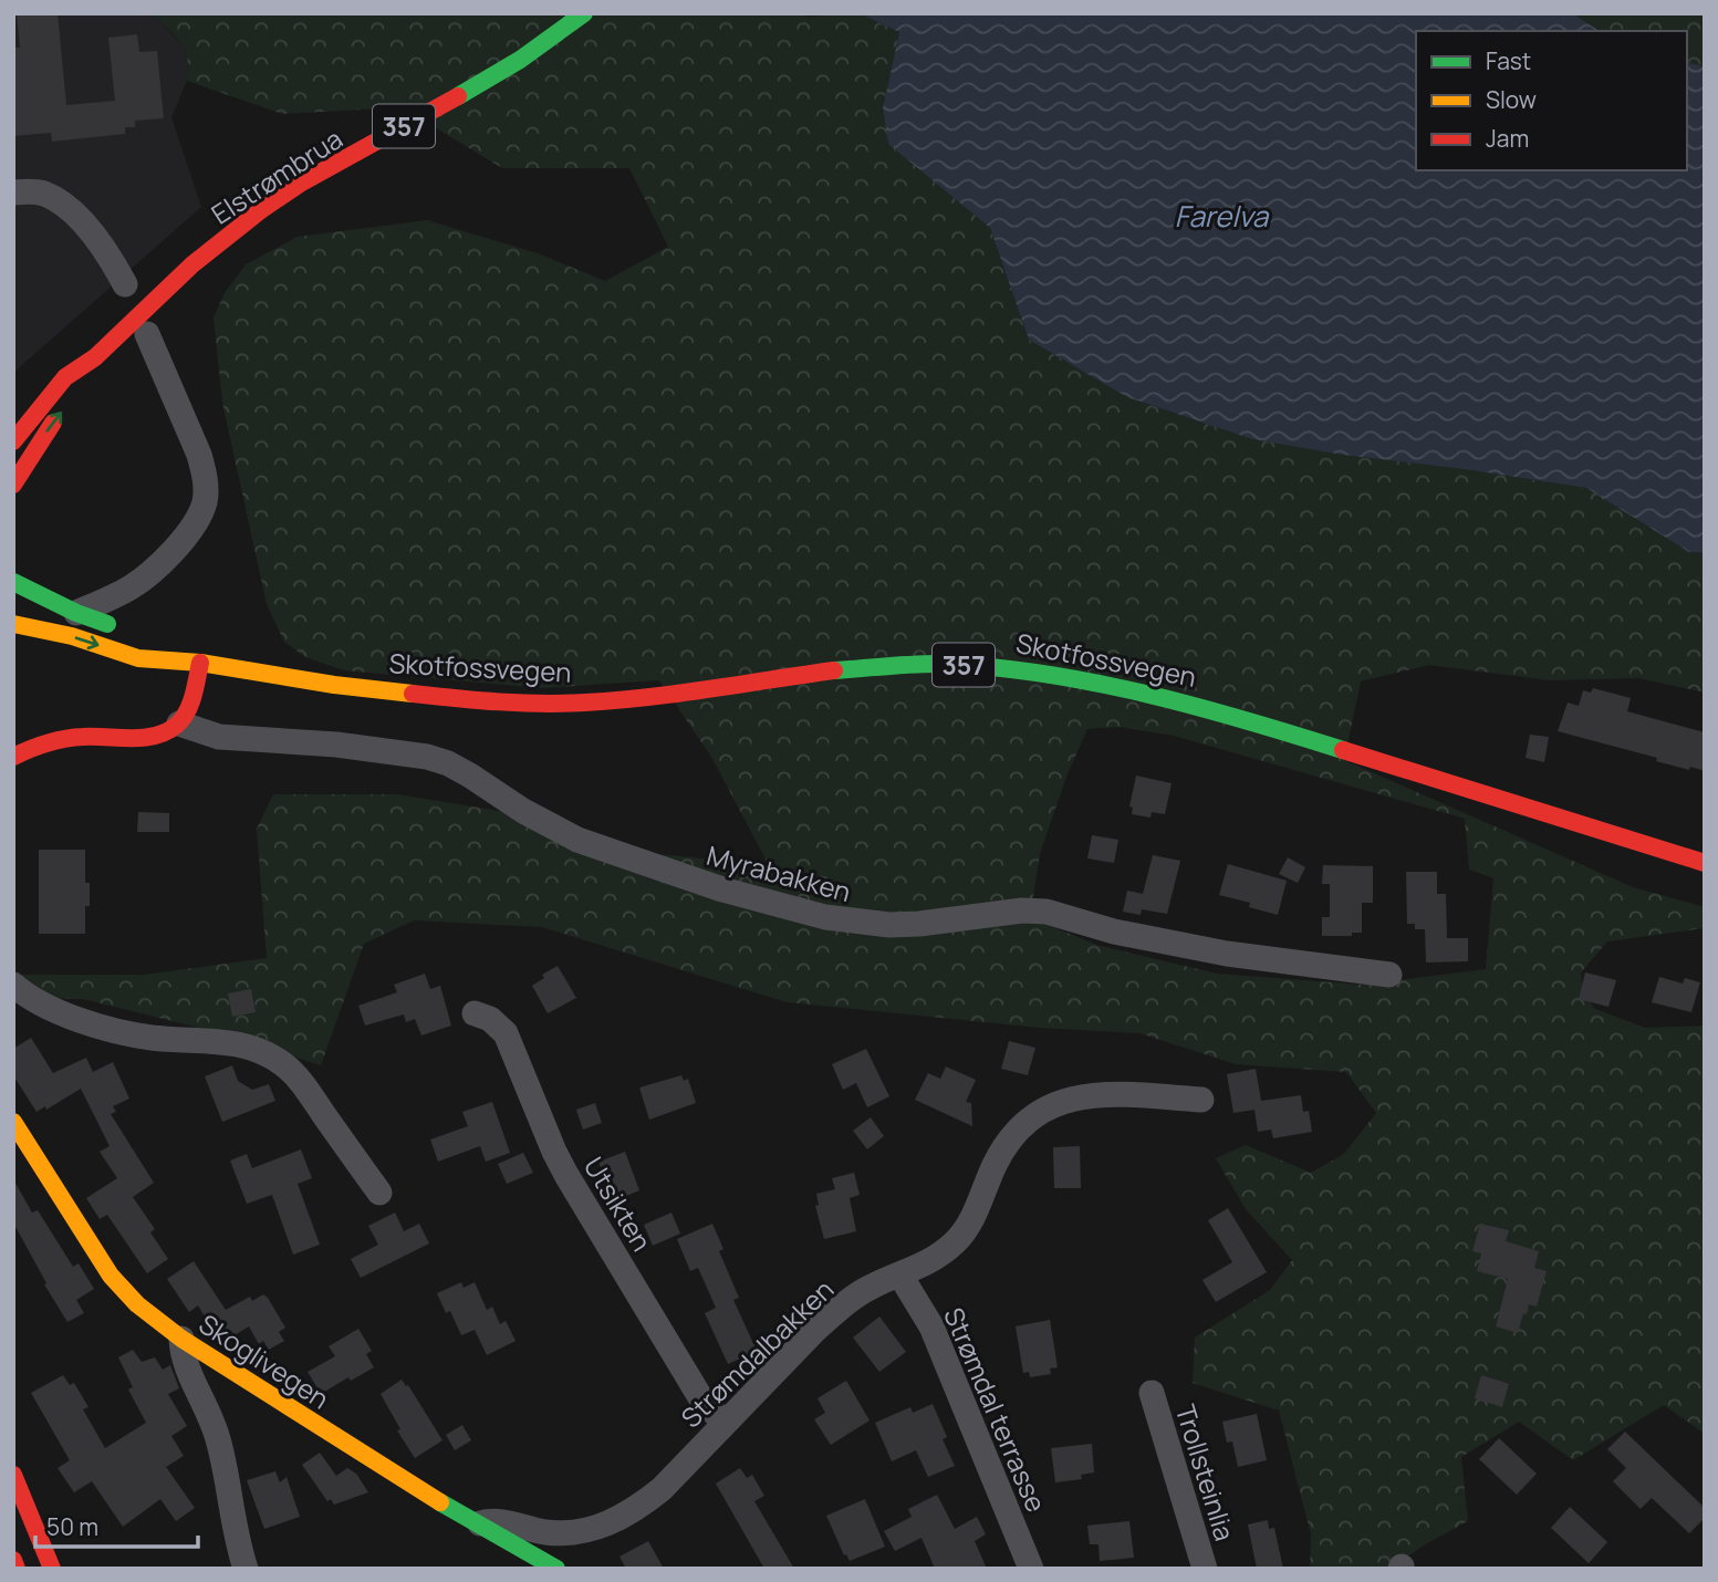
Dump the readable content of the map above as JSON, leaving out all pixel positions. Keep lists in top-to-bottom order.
{
  "streets": {
    "main road": [
      "357",
      "Elstrømbrua",
      "Skotfossvegen",
      "Skoglivegen"
    ],
    "street": [
      "Myrabakken",
      "Utsikten",
      "Strømdalbakken",
      "Strømdal terrasse",
      "Trollsteinlia"
    ]
  },
  "crossings": [
    ["Utsikten", "Strømdalbakken"],
    ["Strømdalbakken", "Skoglivegen"],
    ["Strømdalbakken", "Strømdal terrasse"]
  ],
  "water": ["Farelva"],
  "legend": ["Fast", "Slow", "Jam"],
  "scale_bar": "50 m"
}
